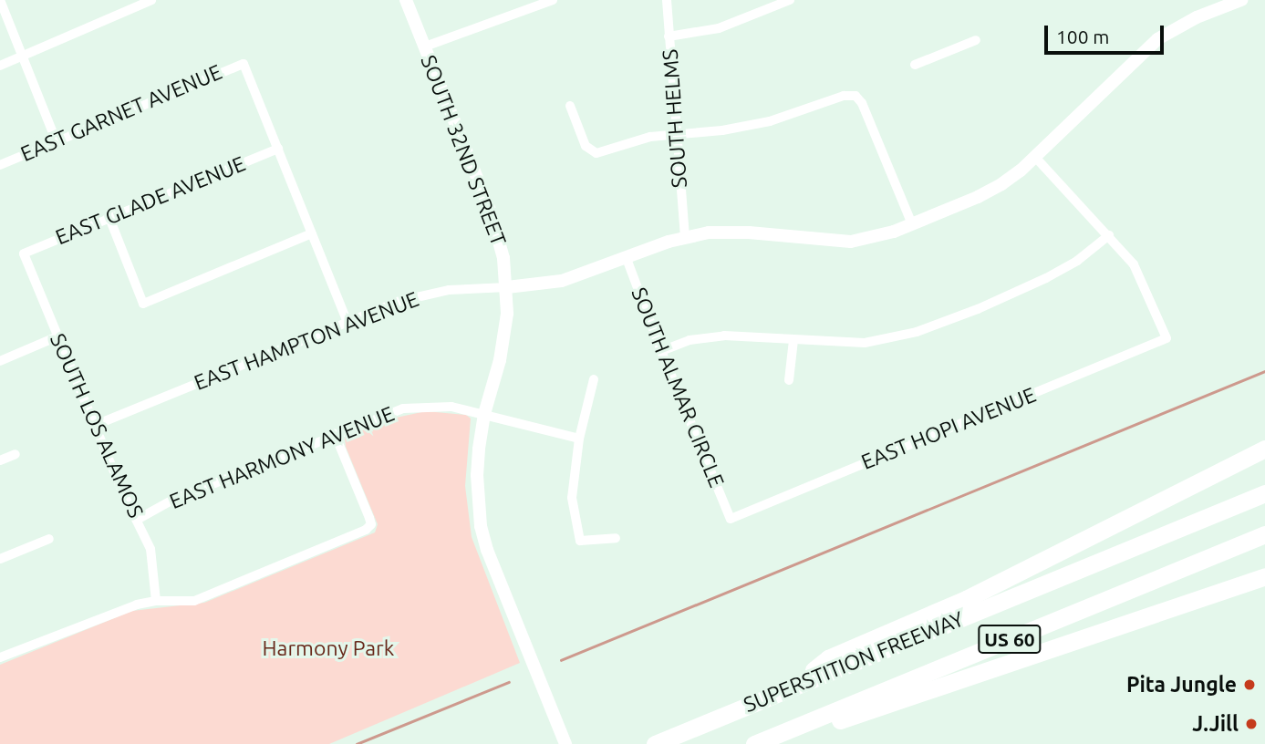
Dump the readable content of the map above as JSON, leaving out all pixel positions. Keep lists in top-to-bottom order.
{
  "streets": {
    "highway": ["US 60", "SUPERSTITION FREEWAY"],
    "street": [
      "EAST GARNET AVENUE",
      "SOUTH HELMS",
      "SOUTH 32ND STREET",
      "EAST GLADE AVENUE",
      "EAST HAMPTON AVENUE",
      "SOUTH ALMAR CIRCLE",
      "SOUTH LOS ALAMOS",
      "EAST HOPI AVENUE",
      "EAST HARMONY AVENUE"
    ]
  },
  "crossings": [
    ["EAST GARNET AVENUE", "EAST GLADE AVENUE"],
    ["SOUTH HELMS", "EAST HAMPTON AVENUE"],
    ["SOUTH 32ND STREET", "EAST HAMPTON AVENUE"],
    ["SOUTH 32ND STREET", "EAST HARMONY AVENUE"],
    ["EAST GLADE AVENUE", "SOUTH LOS ALAMOS"],
    ["EAST HAMPTON AVENUE", "SOUTH ALMAR CIRCLE"],
    ["EAST HAMPTON AVENUE", "SOUTH LOS ALAMOS"],
    ["SOUTH ALMAR CIRCLE", "EAST HOPI AVENUE"],
    ["SOUTH LOS ALAMOS", "EAST HARMONY AVENUE"]
  ],
  "parks": ["Harmony Park"],
  "places": ["Pita Jungle", "J.Jill"],
  "scale_bar": "100 m"
}
